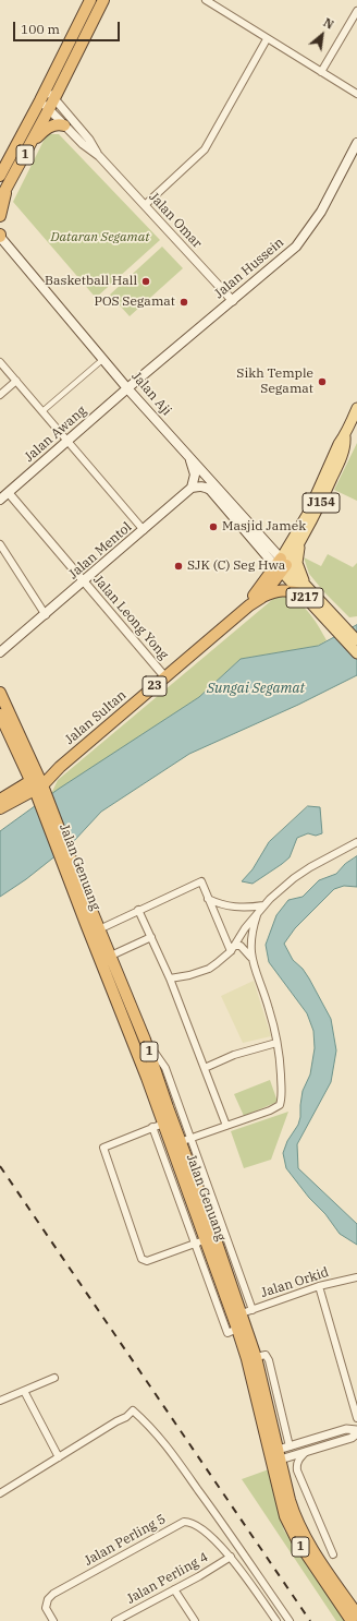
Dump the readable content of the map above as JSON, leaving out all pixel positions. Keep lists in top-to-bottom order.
{
  "streets": {
    "highway": [
      "1",
      "23",
      "Jalan Sultan",
      "Jalan Genuang"
    ],
    "main road": [
      "Jalan Hussein",
      "Jalan Aji",
      "Jalan Awang",
      "J154",
      "Jalan Mentol",
      "J217"
    ],
    "street": [
      "Jalan Omar",
      "Jalan Leong Yong",
      "Jalan Orkid",
      "Jalan Perling 5",
      "Jalan Perling 4"
    ]
  },
  "crossings": [
    ["1", "Jalan Omar"],
    ["1", "Jalan Sultan"],
    ["1", "Jalan Genuang"],
    ["Jalan Omar", "Jalan Hussein"],
    ["Jalan Hussein", "Jalan Aji"],
    ["Jalan Hussein", "Jalan Awang"],
    ["Jalan Aji", "Jalan Awang"],
    ["Jalan Aji", "J154"],
    ["Jalan Aji", "Jalan Sultan"],
    ["Jalan Awang", "Jalan Leong Yong"],
    ["J154", "Jalan Sultan"],
    ["Jalan Mentol", "Jalan Leong Yong"],
    ["Jalan Leong Yong", "Jalan Sultan"],
    ["Jalan Sultan", "Jalan Genuang"],
    ["Jalan Genuang", "Jalan Orkid"],
    ["Jalan Perling 5", "Jalan Perling 4"]
  ],
  "water": ["Sungai Segamat"],
  "parks": ["Dataran Segamat"],
  "places": [
    "Basketball Hall",
    "POS Segamat",
    "Sikh Temple Segamat",
    "Masjid Jamek",
    "SJK (C) Seg Hwa"
  ],
  "scale_bar": "100 m",
  "north": "top right"
}
